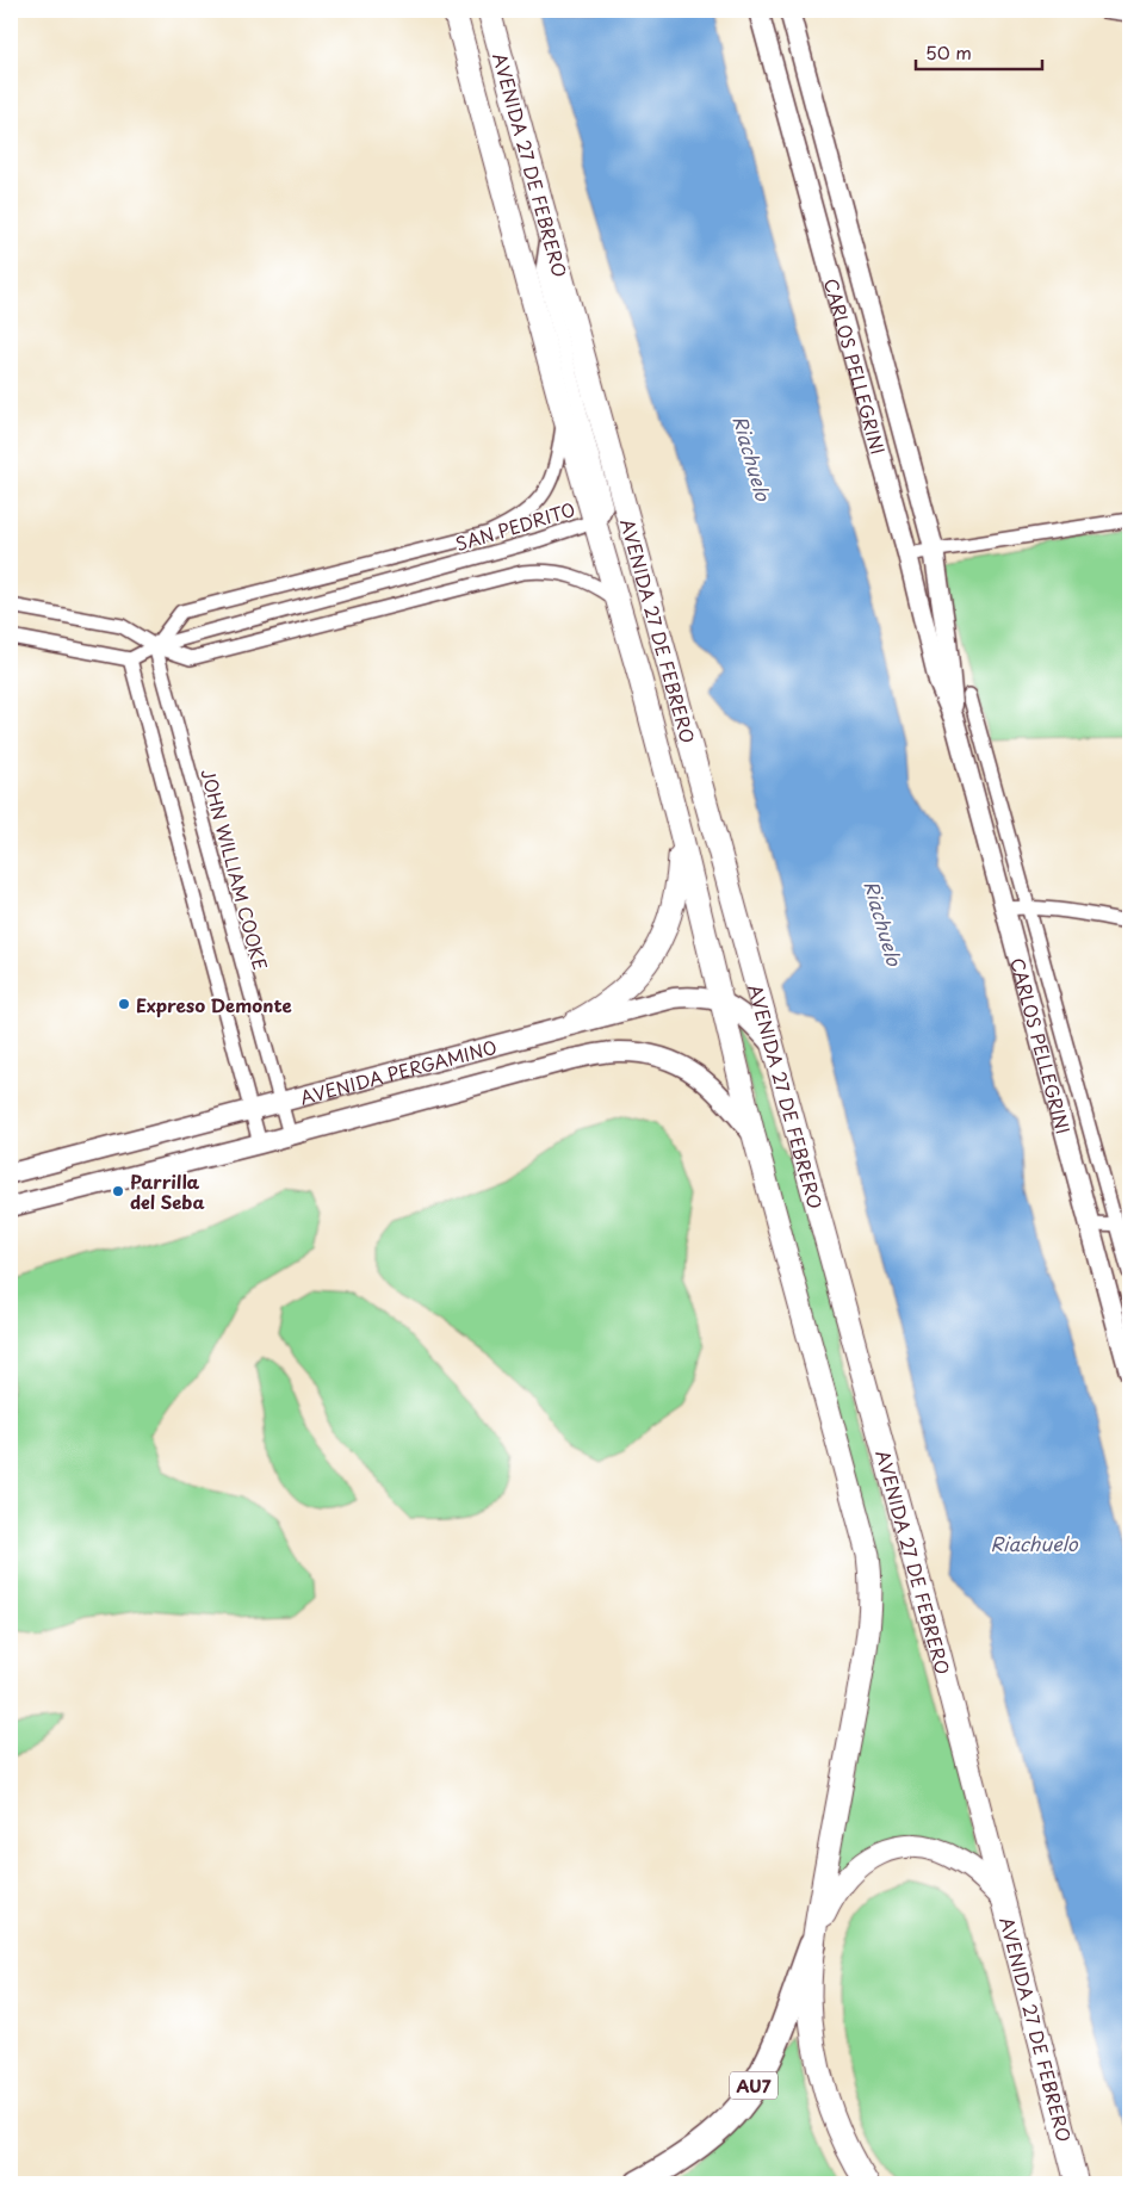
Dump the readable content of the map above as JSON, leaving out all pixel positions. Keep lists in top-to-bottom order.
{
  "streets": {
    "highway": ["AU7"],
    "main road": ["AVENIDA 27 DE FEBRERO", "CARLOS PELLEGRINI", "AVENIDA PERGAMINO"],
    "street": ["SAN PEDRITO", "JOHN WILLIAM COOKE"]
  },
  "crossings": [
    ["AVENIDA 27 DE FEBRERO", "SAN PEDRITO"],
    ["AVENIDA 27 DE FEBRERO", "AVENIDA PERGAMINO"],
    ["AVENIDA 27 DE FEBRERO", "AU7"],
    ["SAN PEDRITO", "JOHN WILLIAM COOKE"],
    ["JOHN WILLIAM COOKE", "AVENIDA PERGAMINO"]
  ],
  "water": ["Riachuelo"],
  "places": ["Expreso Demonte", "Parrilla del Seba"],
  "scale_bar": "50 m"
}
